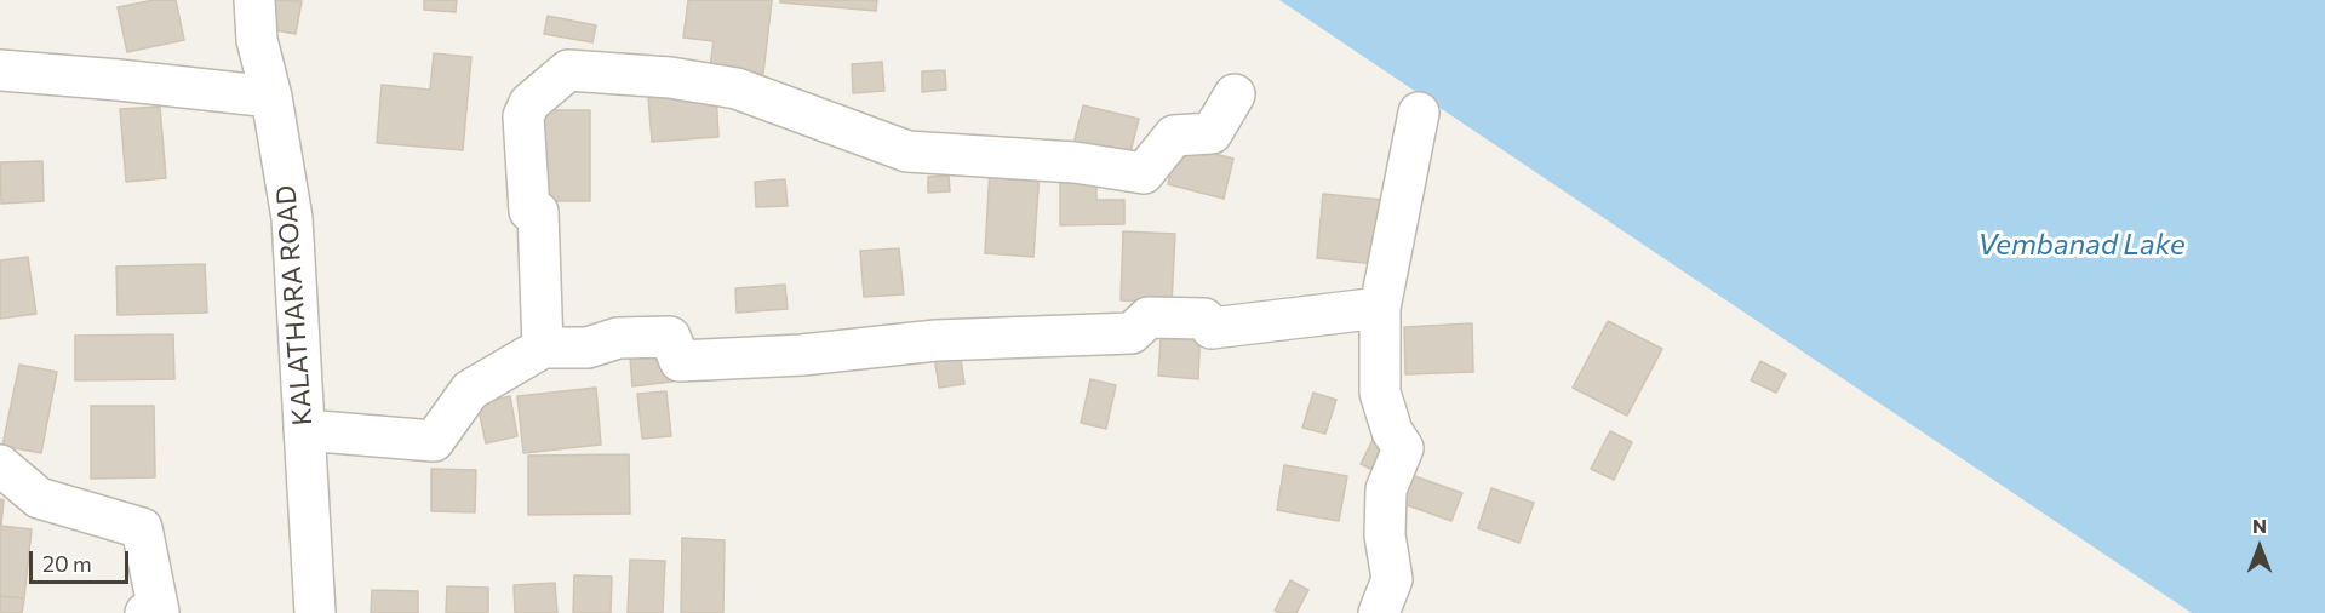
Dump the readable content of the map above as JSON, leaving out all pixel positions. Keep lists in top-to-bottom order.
{
  "streets": {
    "street": ["KALATHARA ROAD"]
  },
  "water": ["Vembanad Lake"],
  "scale_bar": "20 m",
  "north": "top"
}
